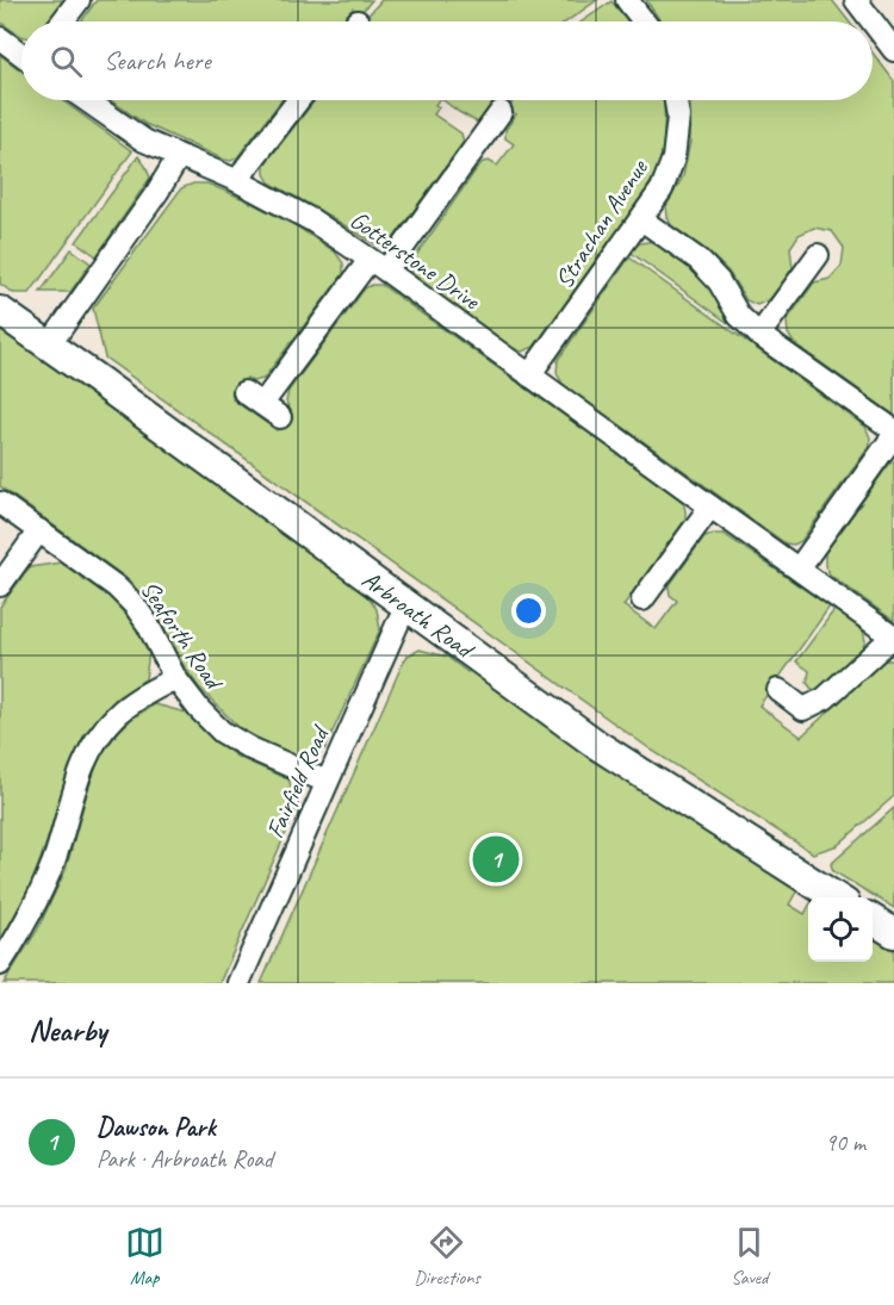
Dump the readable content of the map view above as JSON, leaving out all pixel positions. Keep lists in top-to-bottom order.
{
  "streets": {
    "main road": ["Arbroath Road"],
    "street": [
      "Strachan Avenue",
      "Gotterstone Drive",
      "Seaforth Road",
      "Fairfield Road"
    ]
  },
  "crossings": [
    ["Strachan Avenue", "Gotterstone Drive"],
    ["Arbroath Road", "Fairfield Road"],
    ["Seaforth Road", "Fairfield Road"]
  ],
  "page": {
    "search": "Search here",
    "pins": "1",
    "heading": "Nearby",
    "list": [
      {
        "mark": "1",
        "name": "Dawson Park",
        "note": "Park · Arbroath Road",
        "value": "90 m"
      }
    ],
    "nav": ["Map", "Directions", "Saved"]
  }
}
